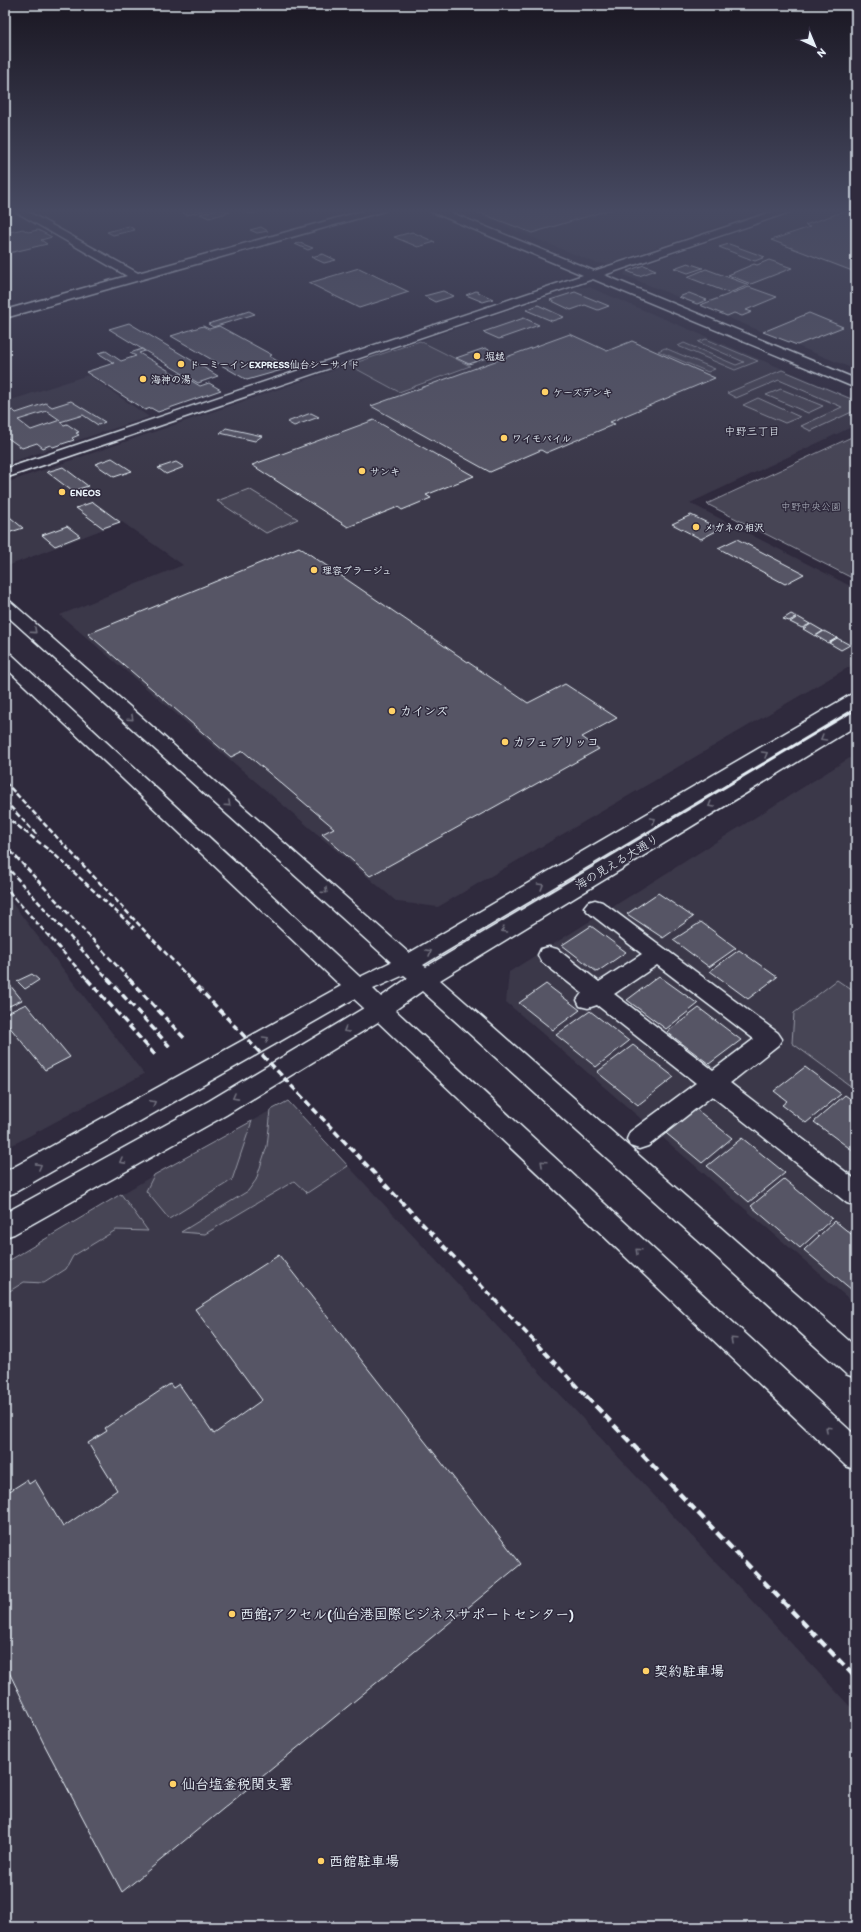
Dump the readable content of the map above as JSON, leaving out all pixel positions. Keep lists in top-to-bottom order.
{
  "streets": {
    "street": ["海の見える大通り"]
  },
  "districts": ["中野三丁目"],
  "parks": ["中野中央公園"],
  "places": [
    "堀越",
    "ドーミーインEXPRESS仙台シーサイド",
    "海神の湯",
    "ケーズデンキ",
    "ワイモバイル",
    "サンキ",
    "ENEOS",
    "メガネの相沢",
    "理容ブラージュ",
    "カインズ",
    "カフェ ブリッコ",
    "西館;アクセル(仙台港国際ビジネスサポートセンター)",
    "契約駐車場",
    "仙台塩釜税関支署",
    "西館駐車場"
  ],
  "north": "bottom right"
}
